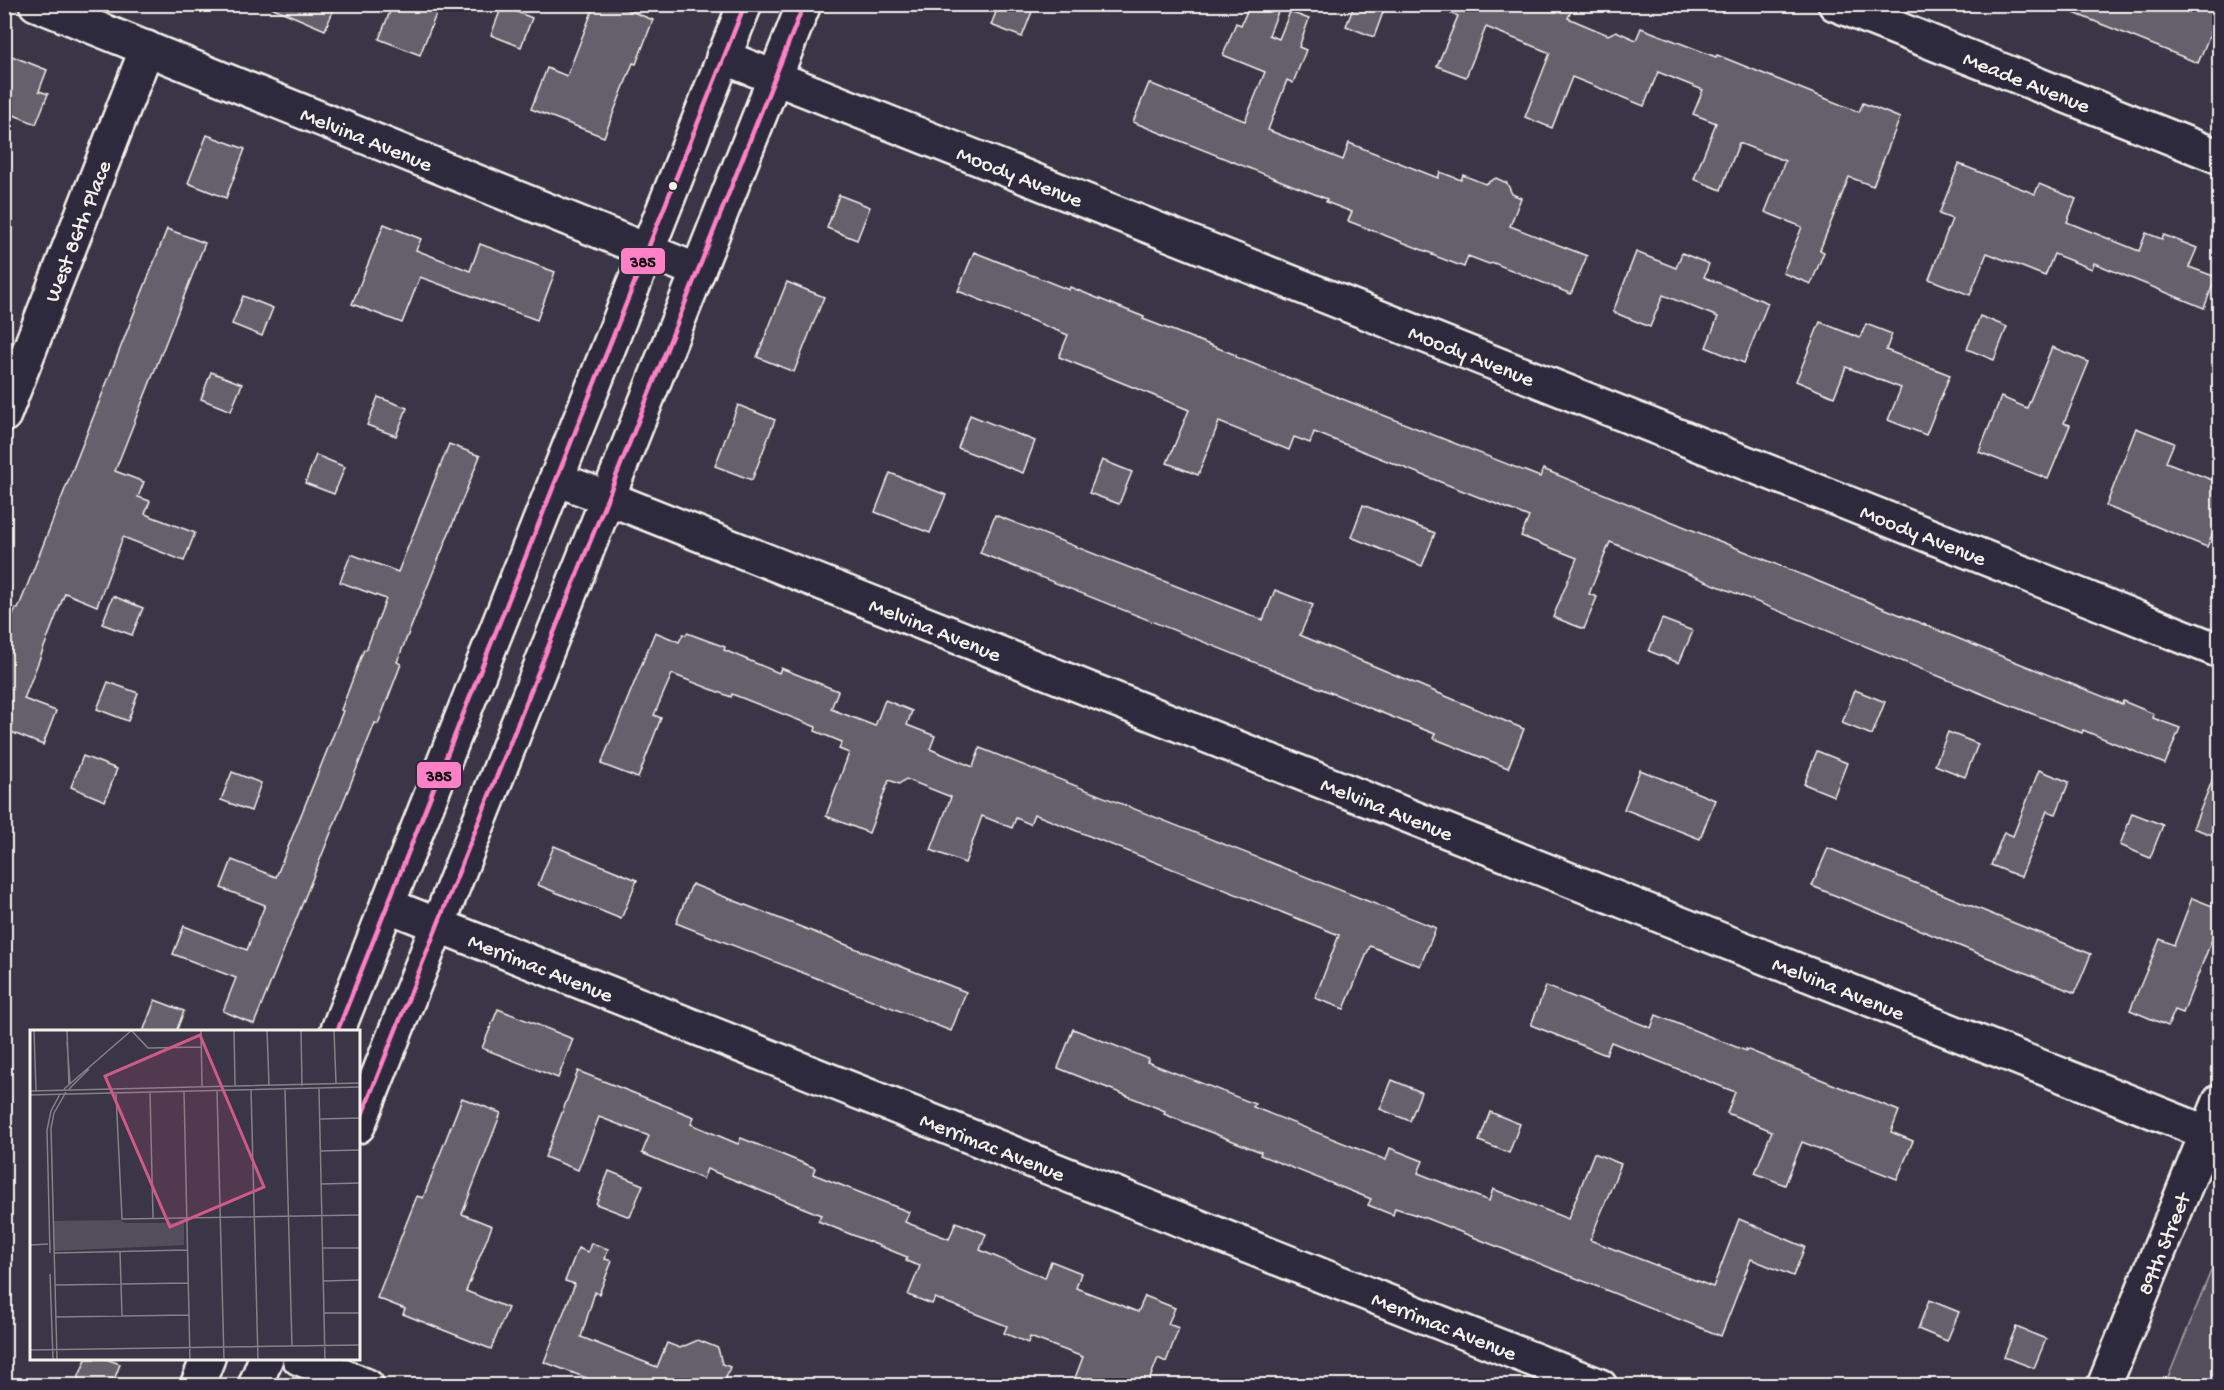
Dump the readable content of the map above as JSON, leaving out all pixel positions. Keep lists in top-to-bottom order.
{
  "streets": {
    "street": [
      "Meade Avenue",
      "Melvina Avenue",
      "Moody Avenue",
      "West 86th Place",
      "Merrimac Avenue",
      "89th Street"
    ]
  },
  "crossings": [
    ["Melvina Avenue", "West 86th Place"],
    ["Melvina Avenue", "89th Street"]
  ],
  "lines": ["transit line 385"]
}
